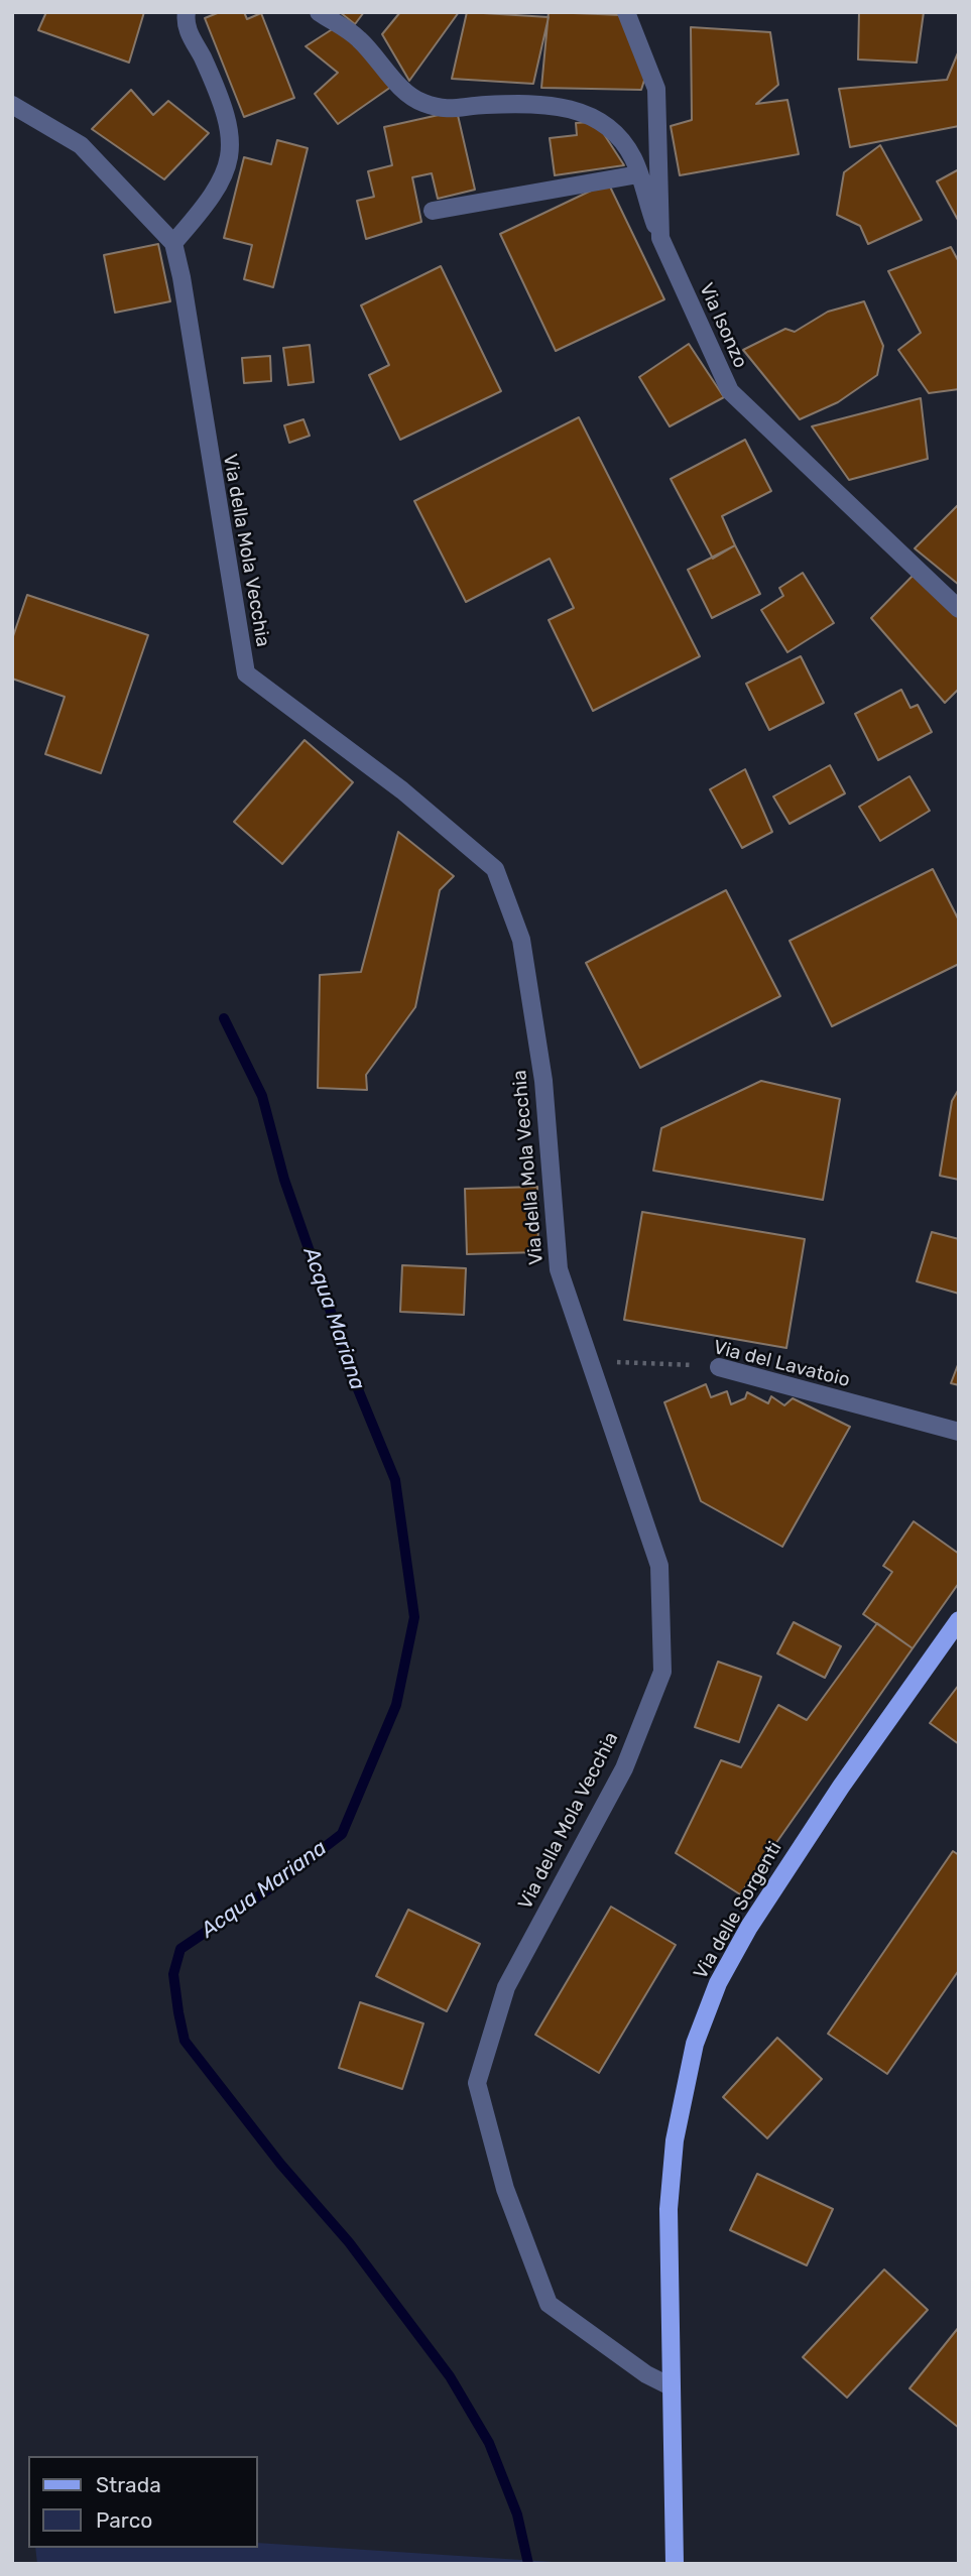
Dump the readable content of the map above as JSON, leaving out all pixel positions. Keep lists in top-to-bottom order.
{
  "streets": {
    "main road": ["Via delle Sorgenti"],
    "street": ["Via Isonzo", "Via della Mola Vecchia", "Via del Lavatoio"]
  },
  "crossings": [
    ["Via della Mola Vecchia", "Via del Lavatoio"],
    ["Via della Mola Vecchia", "Via delle Sorgenti"]
  ],
  "water": ["Acqua Mariana"],
  "legend": ["Strada", "Parco"]
}
